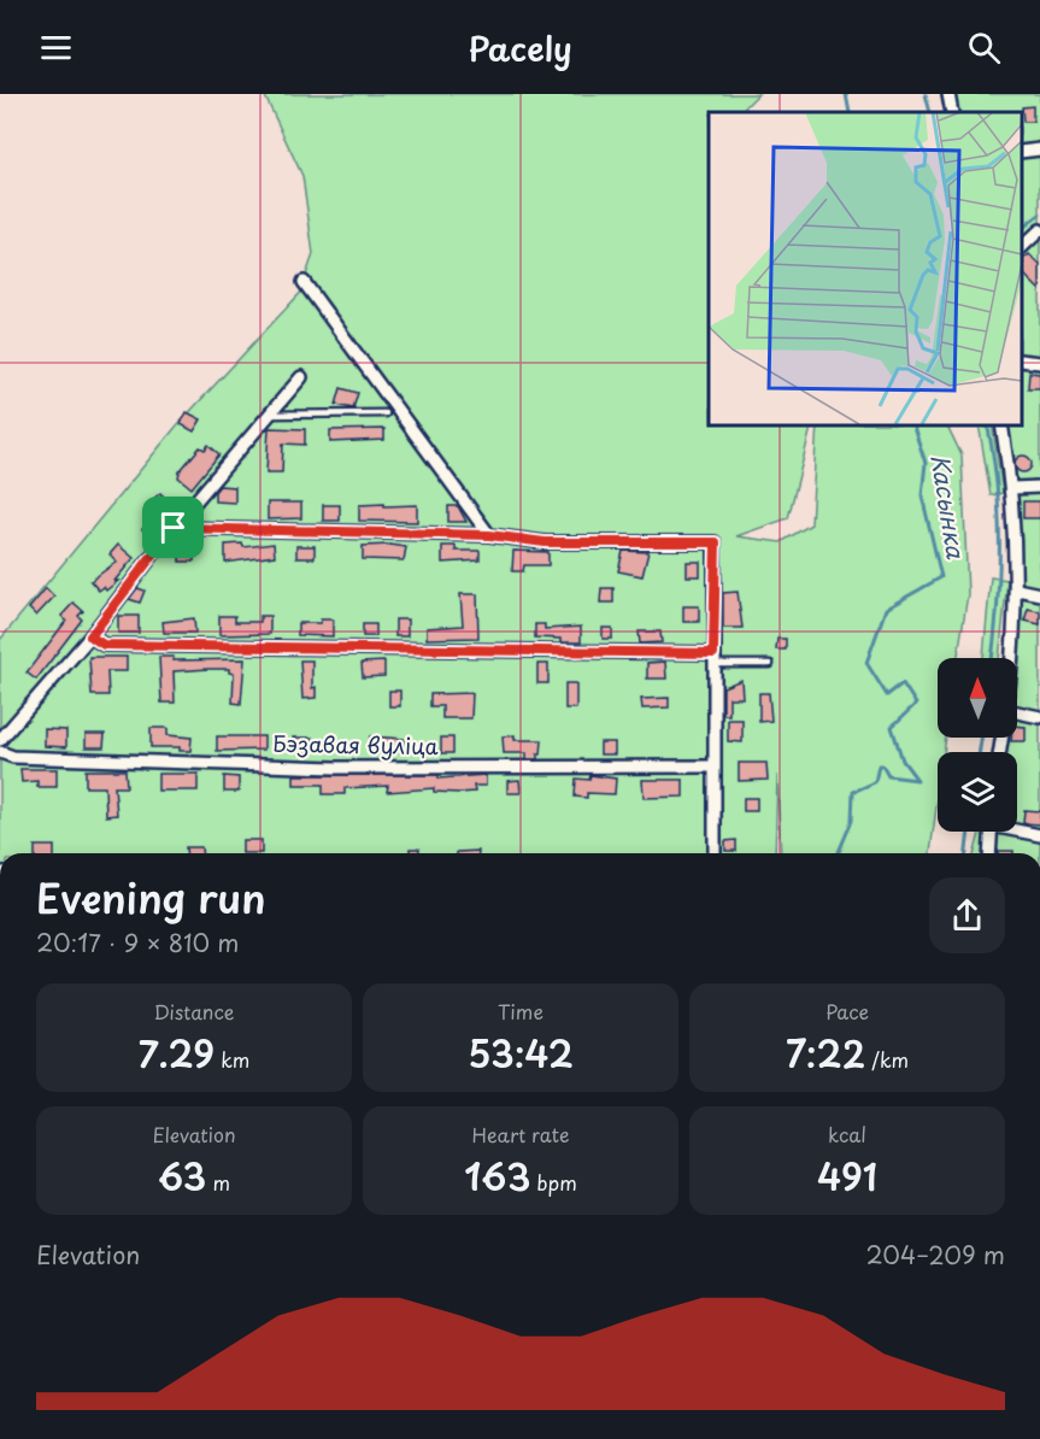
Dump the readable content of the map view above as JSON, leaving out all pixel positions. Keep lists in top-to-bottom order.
{
  "streets": {
    "street": ["Бэзавая вуліца"]
  },
  "water": ["Касынка"],
  "north": "top",
  "page": {
    "header": "Pacely",
    "heading": ["Evening run", "20:17 · 9 × 810 m"],
    "stats": [
      ["Distance", "7.29 km"],
      ["Time", "53:42"],
      ["Pace", "7:22 /km"],
      ["Elevation", "63 m"],
      ["Heart rate", "163 bpm"],
      ["kcal", "491"]
    ],
    "chart": ["Elevation", "204–209 m"]
  }
}
